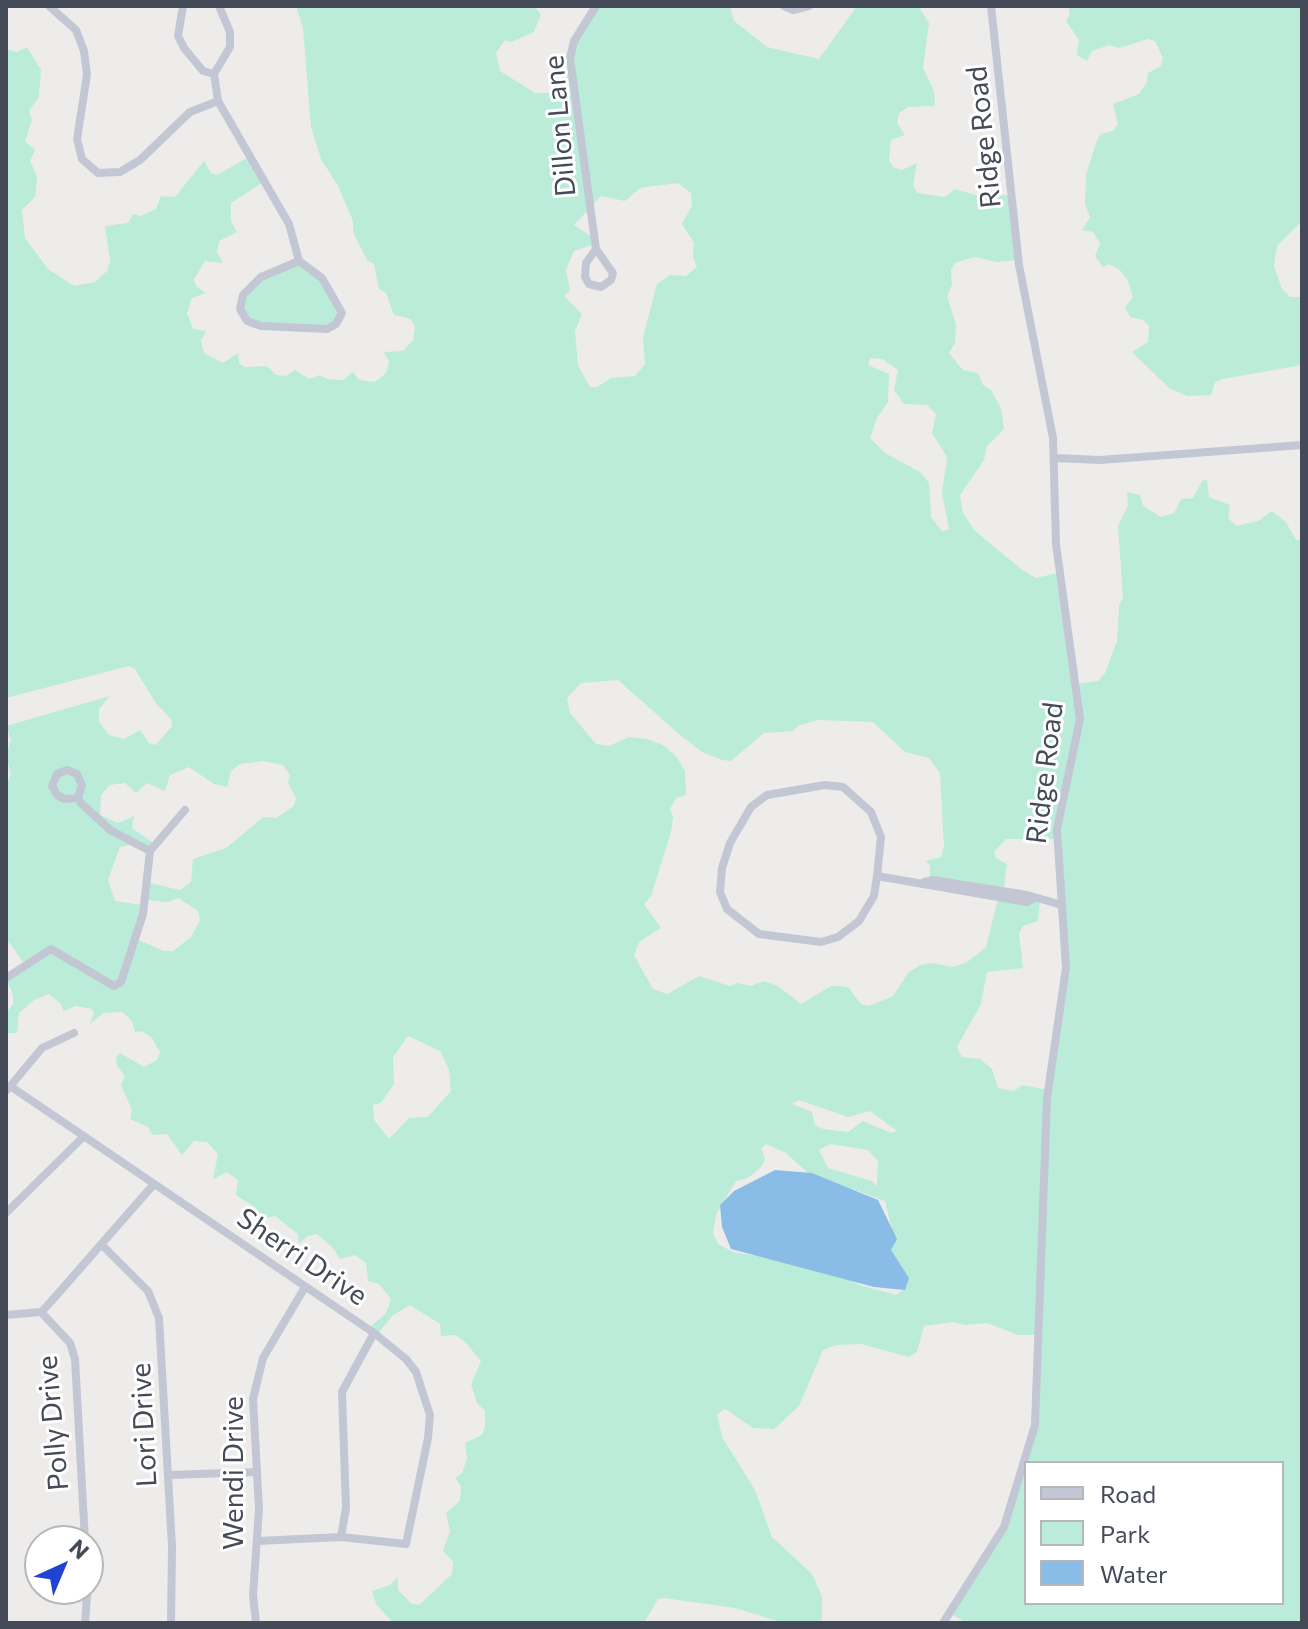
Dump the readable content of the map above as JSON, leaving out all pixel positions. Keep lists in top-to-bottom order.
{
  "streets": {
    "street": [
      "Dillon Lane",
      "Ridge Road",
      "Sherri Drive",
      "Polly Drive",
      "Lori Drive",
      "Wendi Drive"
    ]
  },
  "crossings": [
    ["Sherri Drive", "Wendi Drive"]
  ],
  "legend": ["Road", "Park", "Water"],
  "north": "top right"
}
